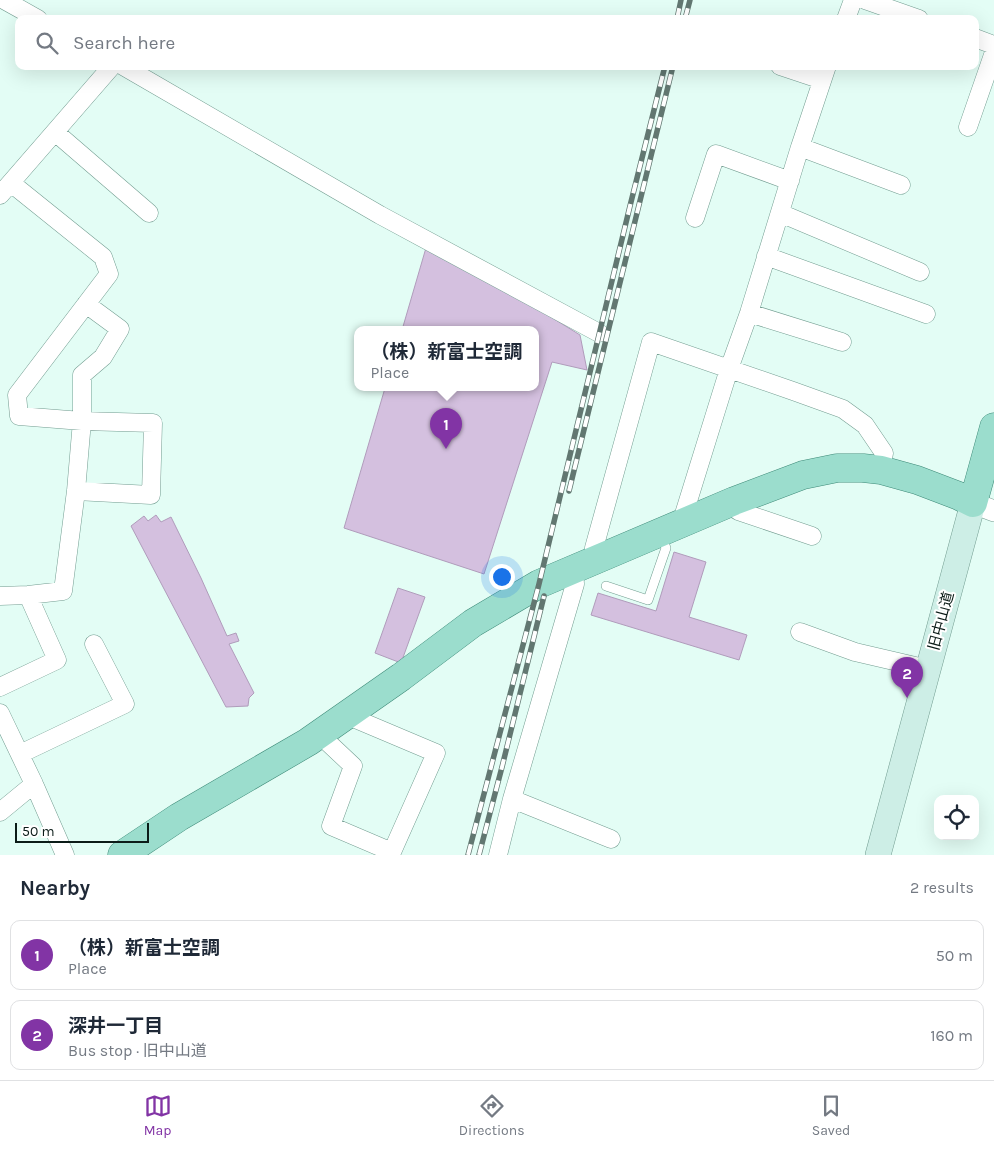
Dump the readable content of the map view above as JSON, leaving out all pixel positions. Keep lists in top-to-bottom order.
{
  "streets": {
    "main road": ["旧中山道"]
  },
  "scale_bar": "50 m",
  "page": {
    "search": "Search here",
    "popup": ["（株）新富士空調", "Place"],
    "pins": ["1", "2"],
    "scale": "50 m",
    "heading": ["Nearby", "2 results"],
    "list": [
      {
        "mark": "1",
        "name": "（株）新富士空調",
        "note": "Place",
        "value": "50 m"
      },
      {
        "mark": "2",
        "name": "深井一丁目",
        "note": "Bus stop · 旧中山道",
        "value": "160 m"
      }
    ],
    "nav": ["Map", "Directions", "Saved"]
  }
}
